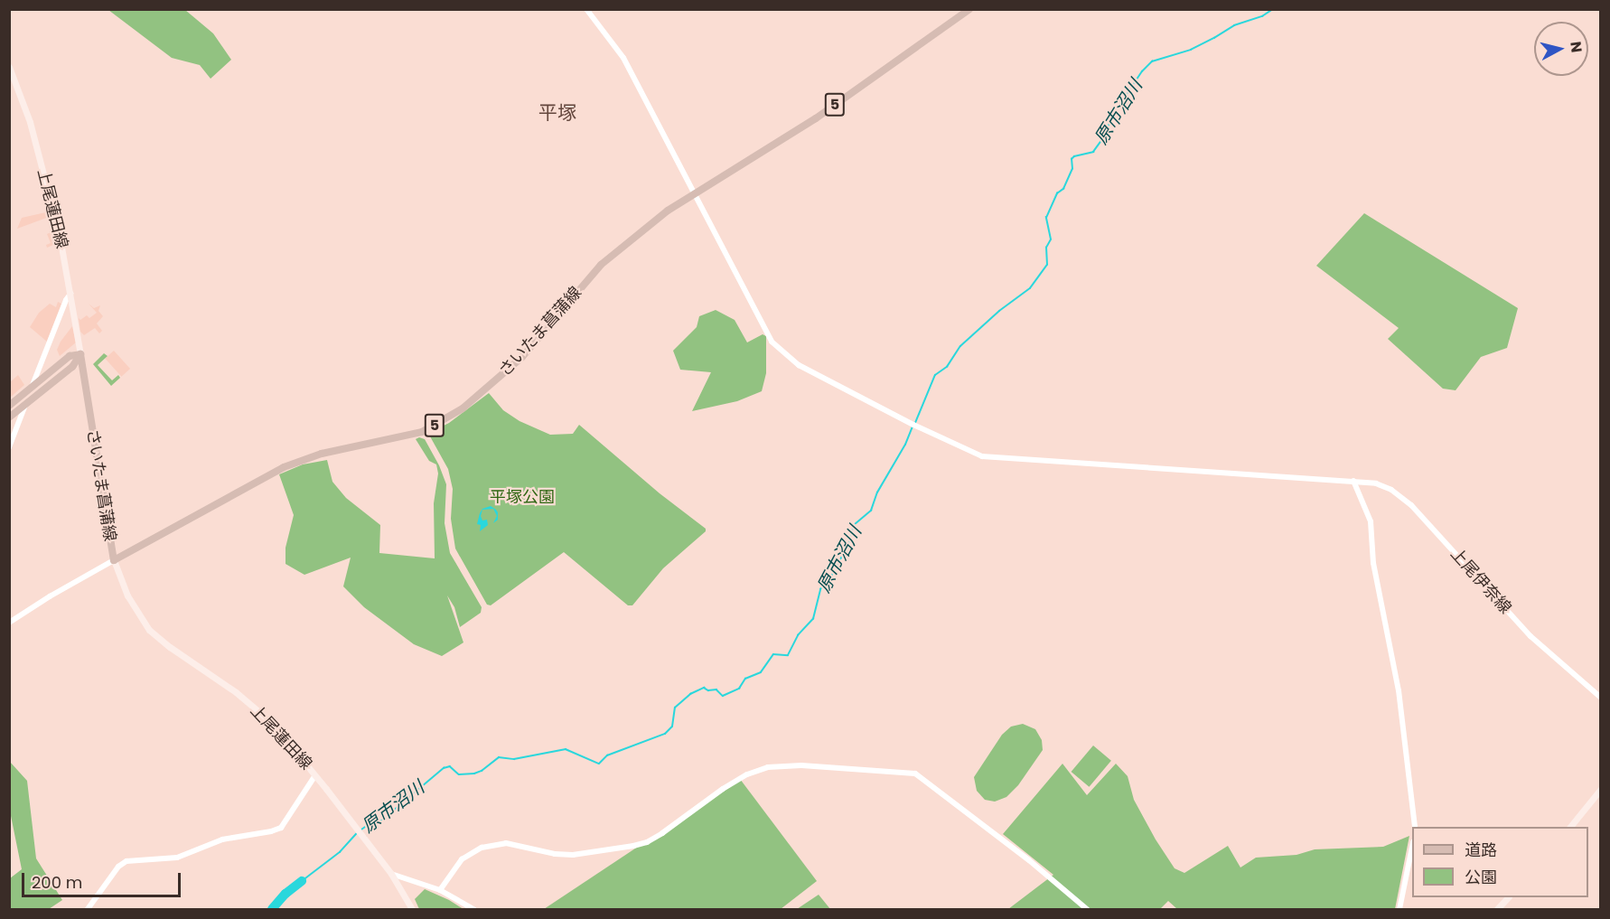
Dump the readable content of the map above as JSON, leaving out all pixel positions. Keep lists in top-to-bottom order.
{
  "streets": {
    "main road": ["5", "上尾蓮田線", "さいたま菖蒲線"],
    "street": ["上尾伊奈線"]
  },
  "crossings": [
    ["上尾蓮田線", "さいたま菖蒲線"],
    ["さいたま菖蒲線", "上尾伊奈線"]
  ],
  "districts": ["平塚"],
  "water": ["原市沼川"],
  "parks": ["平塚公園"],
  "legend": ["道路", "公園"],
  "scale_bar": "200 m",
  "north": "right"
}
